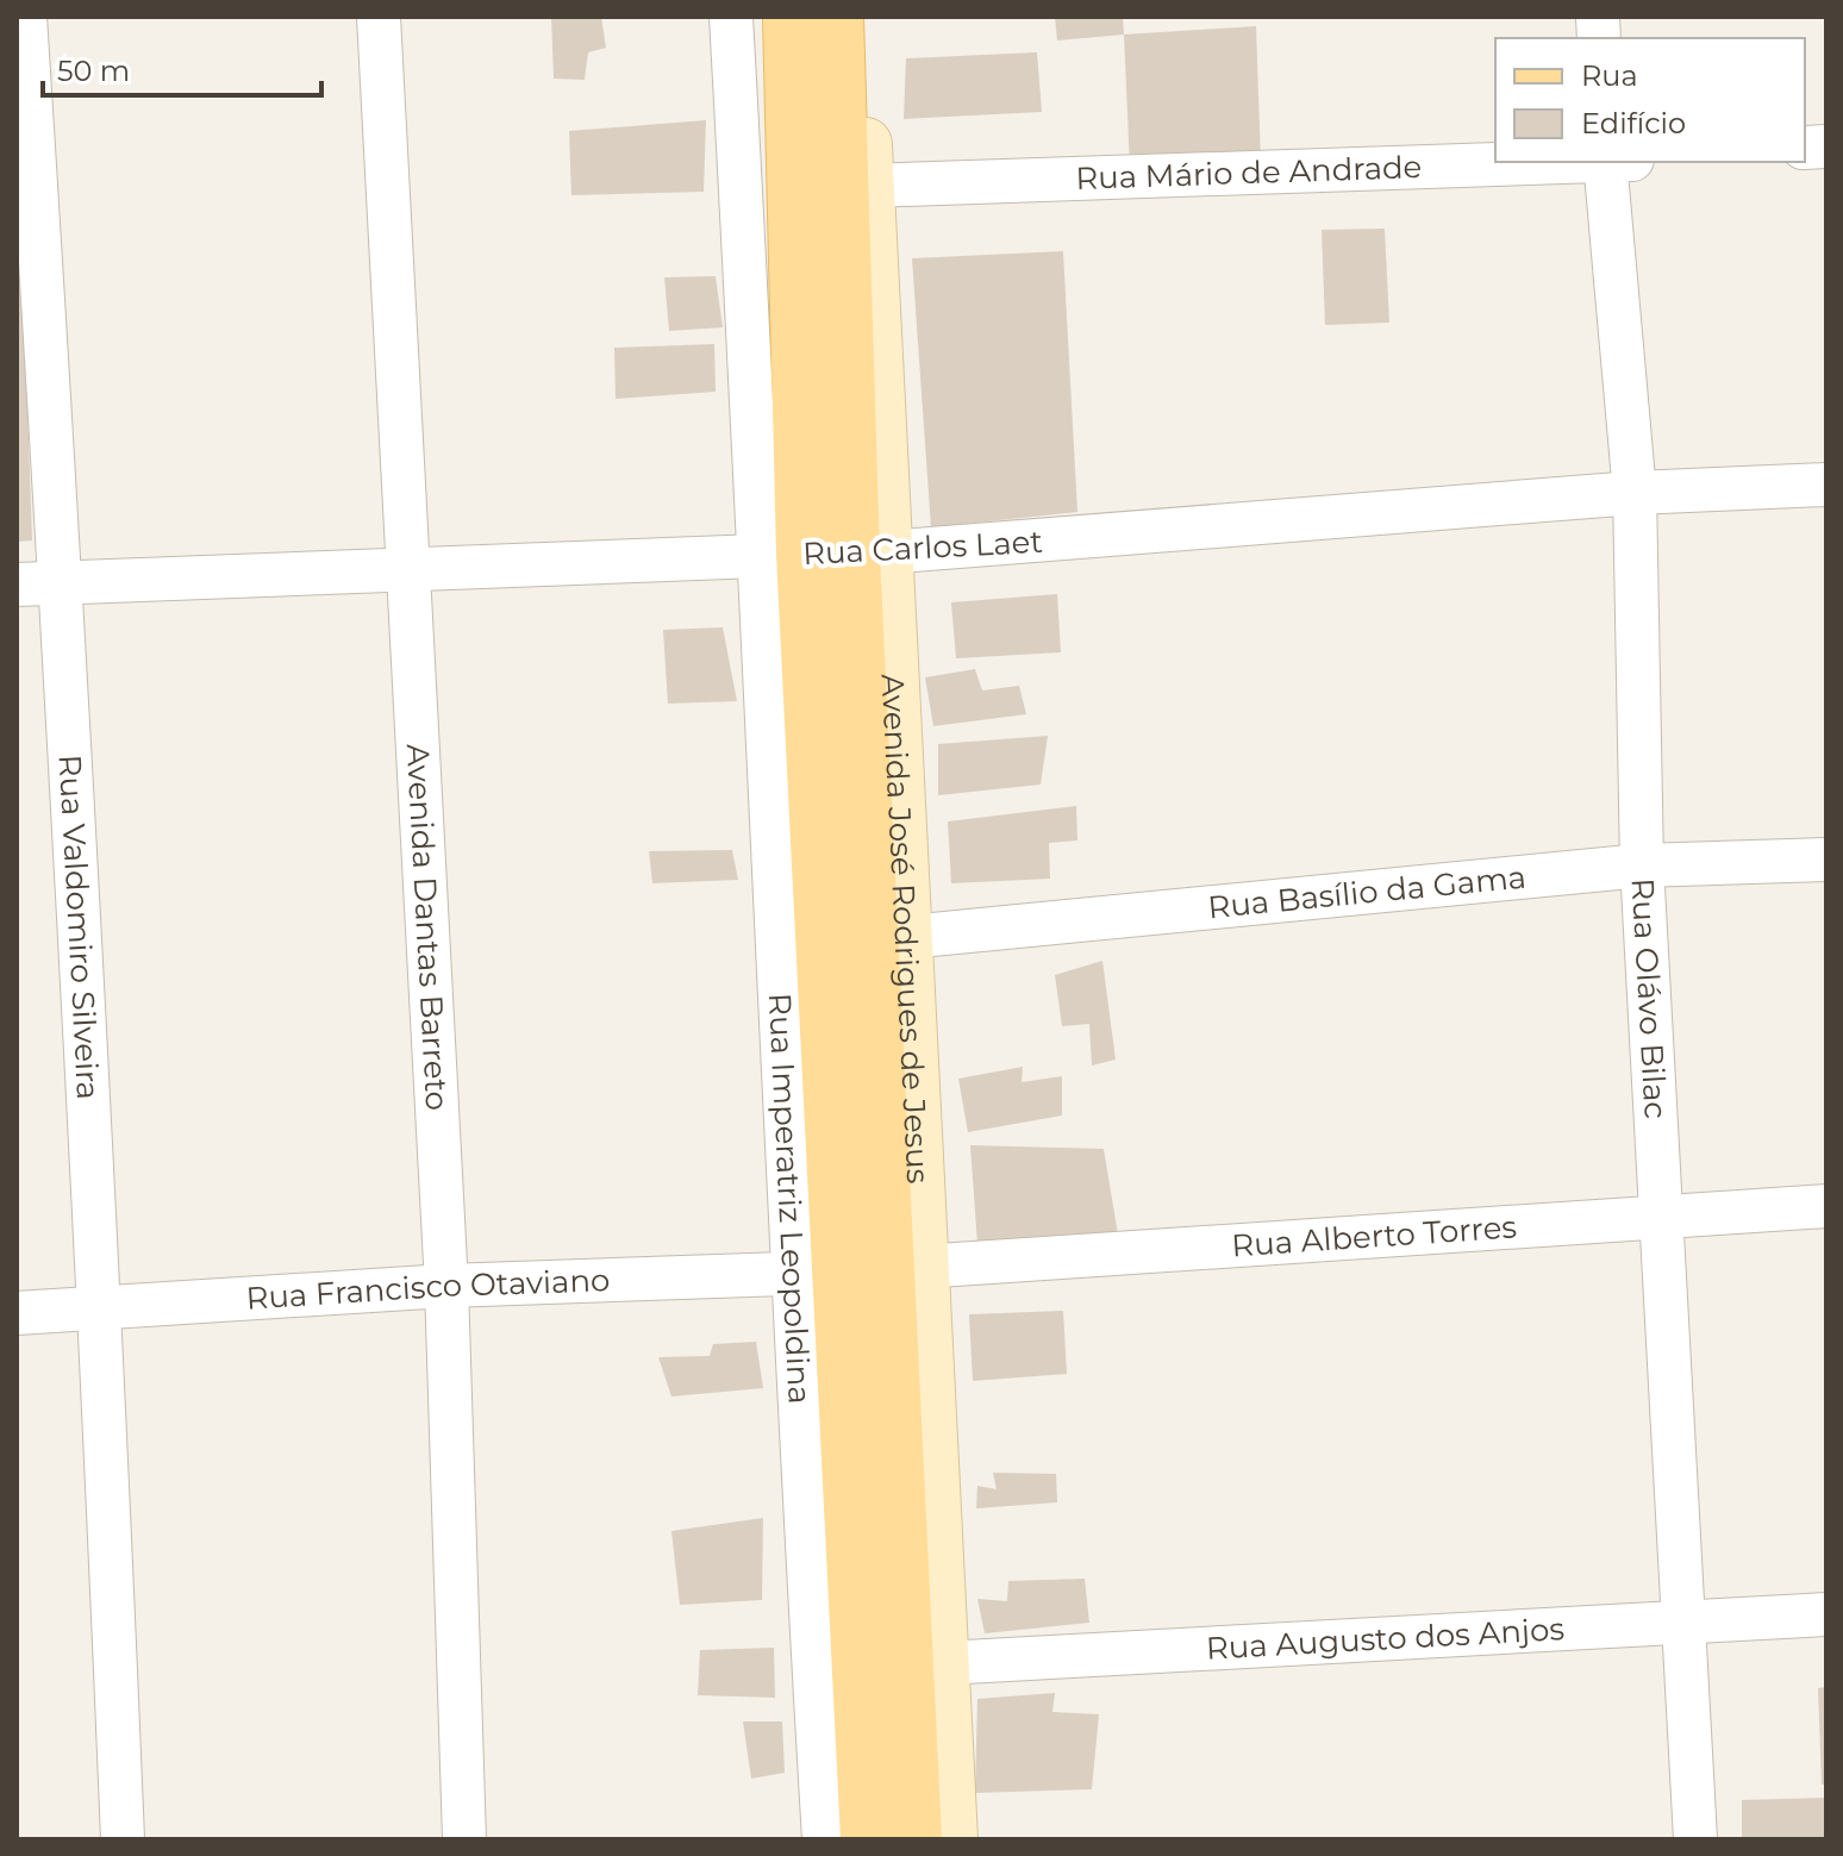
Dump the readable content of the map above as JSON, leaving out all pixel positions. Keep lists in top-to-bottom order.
{
  "streets": {
    "main road": ["Avenida José Rodrigues de Jesus"],
    "street": [
      "Rua Mário de Andrade",
      "Rua Carlos Laet",
      "Rua Basílio da Gama",
      "Rua Valdomiro Silveira",
      "Avenida Dantas Barreto",
      "Rua Olávo Bilac",
      "Rua Imperatriz Leopoldina",
      "Rua Alberto Torres",
      "Rua Francisco Otaviano",
      "Rua Augusto dos Anjos"
    ]
  },
  "crossings": [
    ["Rua Mário de Andrade", "Avenida José Rodrigues de Jesus"],
    ["Rua Carlos Laet", "Rua Valdomiro Silveira"],
    ["Rua Carlos Laet", "Avenida Dantas Barreto"],
    ["Rua Carlos Laet", "Avenida José Rodrigues de Jesus"],
    ["Rua Carlos Laet", "Rua Olávo Bilac"],
    ["Rua Basílio da Gama", "Avenida José Rodrigues de Jesus"],
    ["Rua Basílio da Gama", "Rua Olávo Bilac"],
    ["Rua Valdomiro Silveira", "Rua Francisco Otaviano"],
    ["Avenida Dantas Barreto", "Rua Francisco Otaviano"],
    ["Avenida José Rodrigues de Jesus", "Rua Alberto Torres"],
    ["Avenida José Rodrigues de Jesus", "Rua Augusto dos Anjos"],
    ["Rua Olávo Bilac", "Rua Alberto Torres"],
    ["Rua Olávo Bilac", "Rua Augusto dos Anjos"],
    ["Rua Imperatriz Leopoldina", "Rua Francisco Otaviano"]
  ],
  "legend": ["Rua", "Edifício"],
  "scale_bar": "50 m"
}
